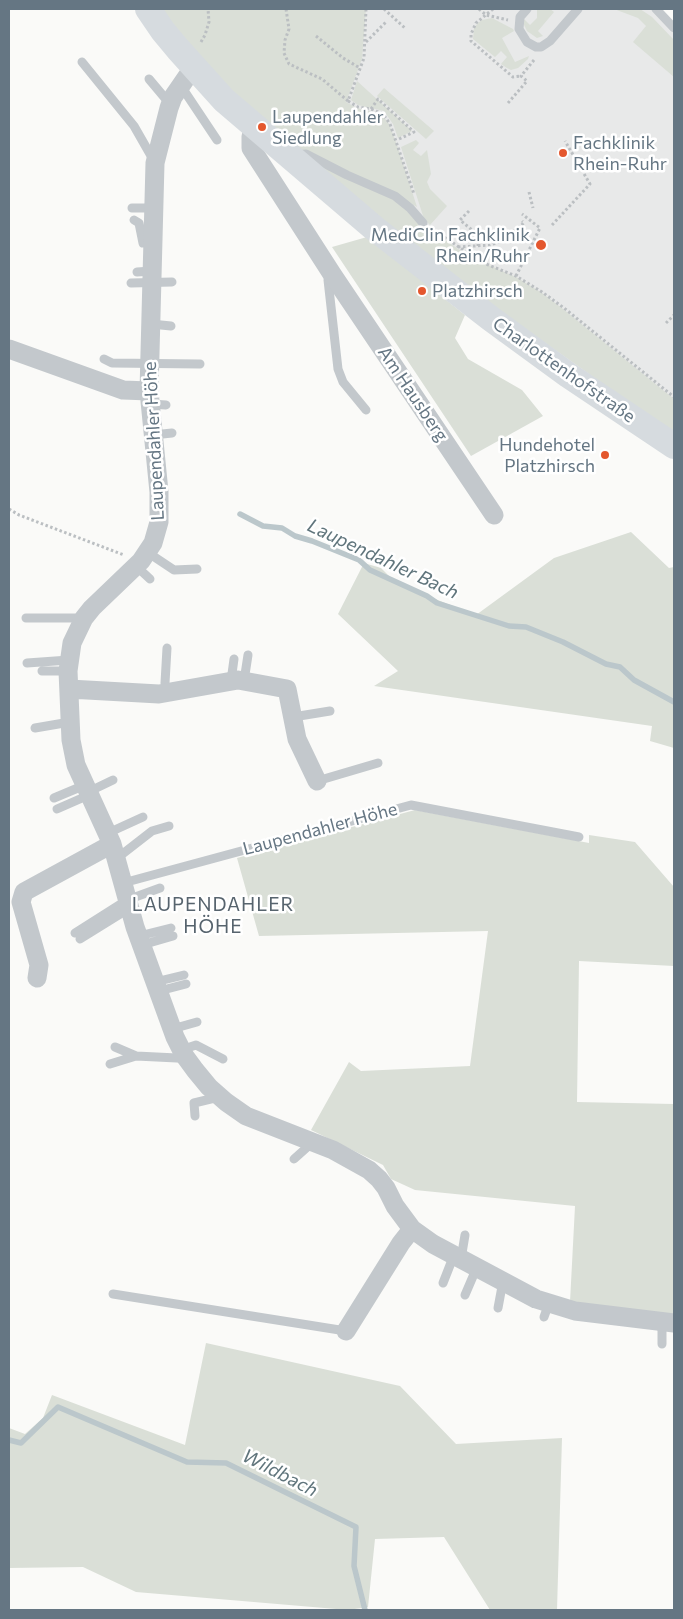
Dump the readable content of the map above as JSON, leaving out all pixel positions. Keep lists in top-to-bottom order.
{
  "streets": {
    "main road": ["Charlottenhofstraße"],
    "street": ["Am Hausberg", "Laupendahler Höhe"]
  },
  "crossings": [
    ["Charlottenhofstraße", "Am Hausberg"],
    ["Charlottenhofstraße", "Laupendahler Höhe"]
  ],
  "districts": ["LAUPENDAHLER HÖHE"],
  "water": ["Laupendahler Bach", "Wildbach"],
  "places": [
    "Laupendahler Siedlung",
    "Fachklinik Rhein-Ruhr",
    "MediClin Fachklinik Rhein/Ruhr",
    "Platzhirsch",
    "Hundehotel Platzhirsch"
  ]
}
